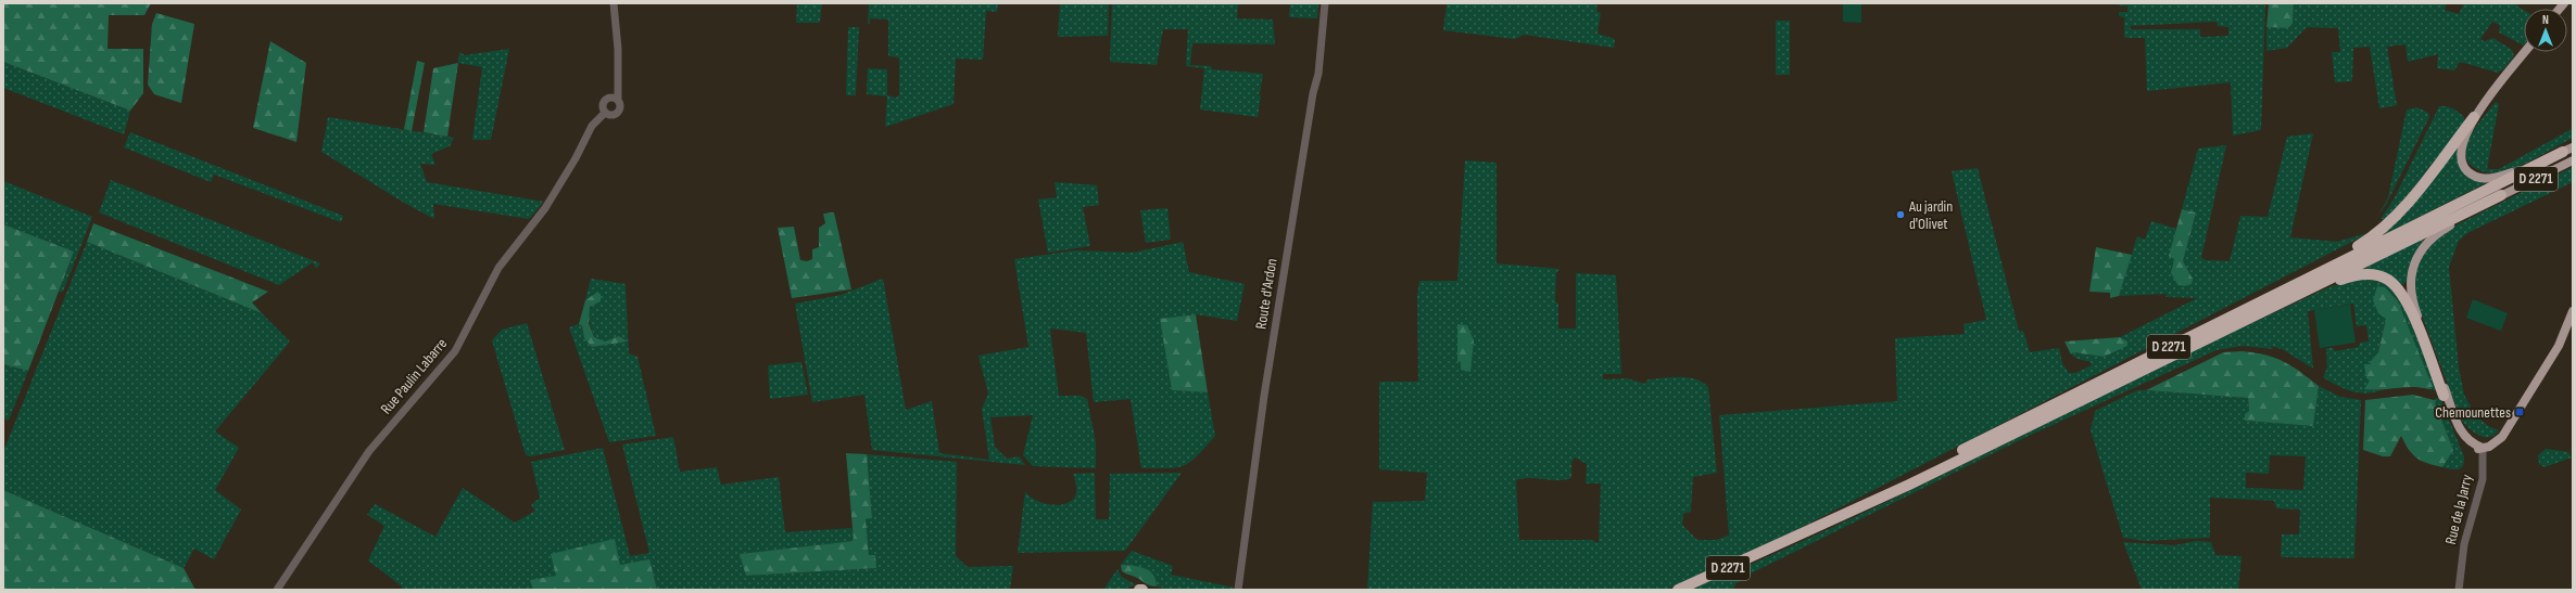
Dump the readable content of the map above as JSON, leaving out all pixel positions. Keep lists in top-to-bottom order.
{
  "streets": {
    "highway": ["D 2271"],
    "street": ["Route d'Ardon", "Rue Paulin Labarre", "Rue de la Jarry"]
  },
  "places": {
    "other": ["Au jardin d'Olivet"],
    "transit": ["Chemounettes"]
  },
  "north": "top"
}
